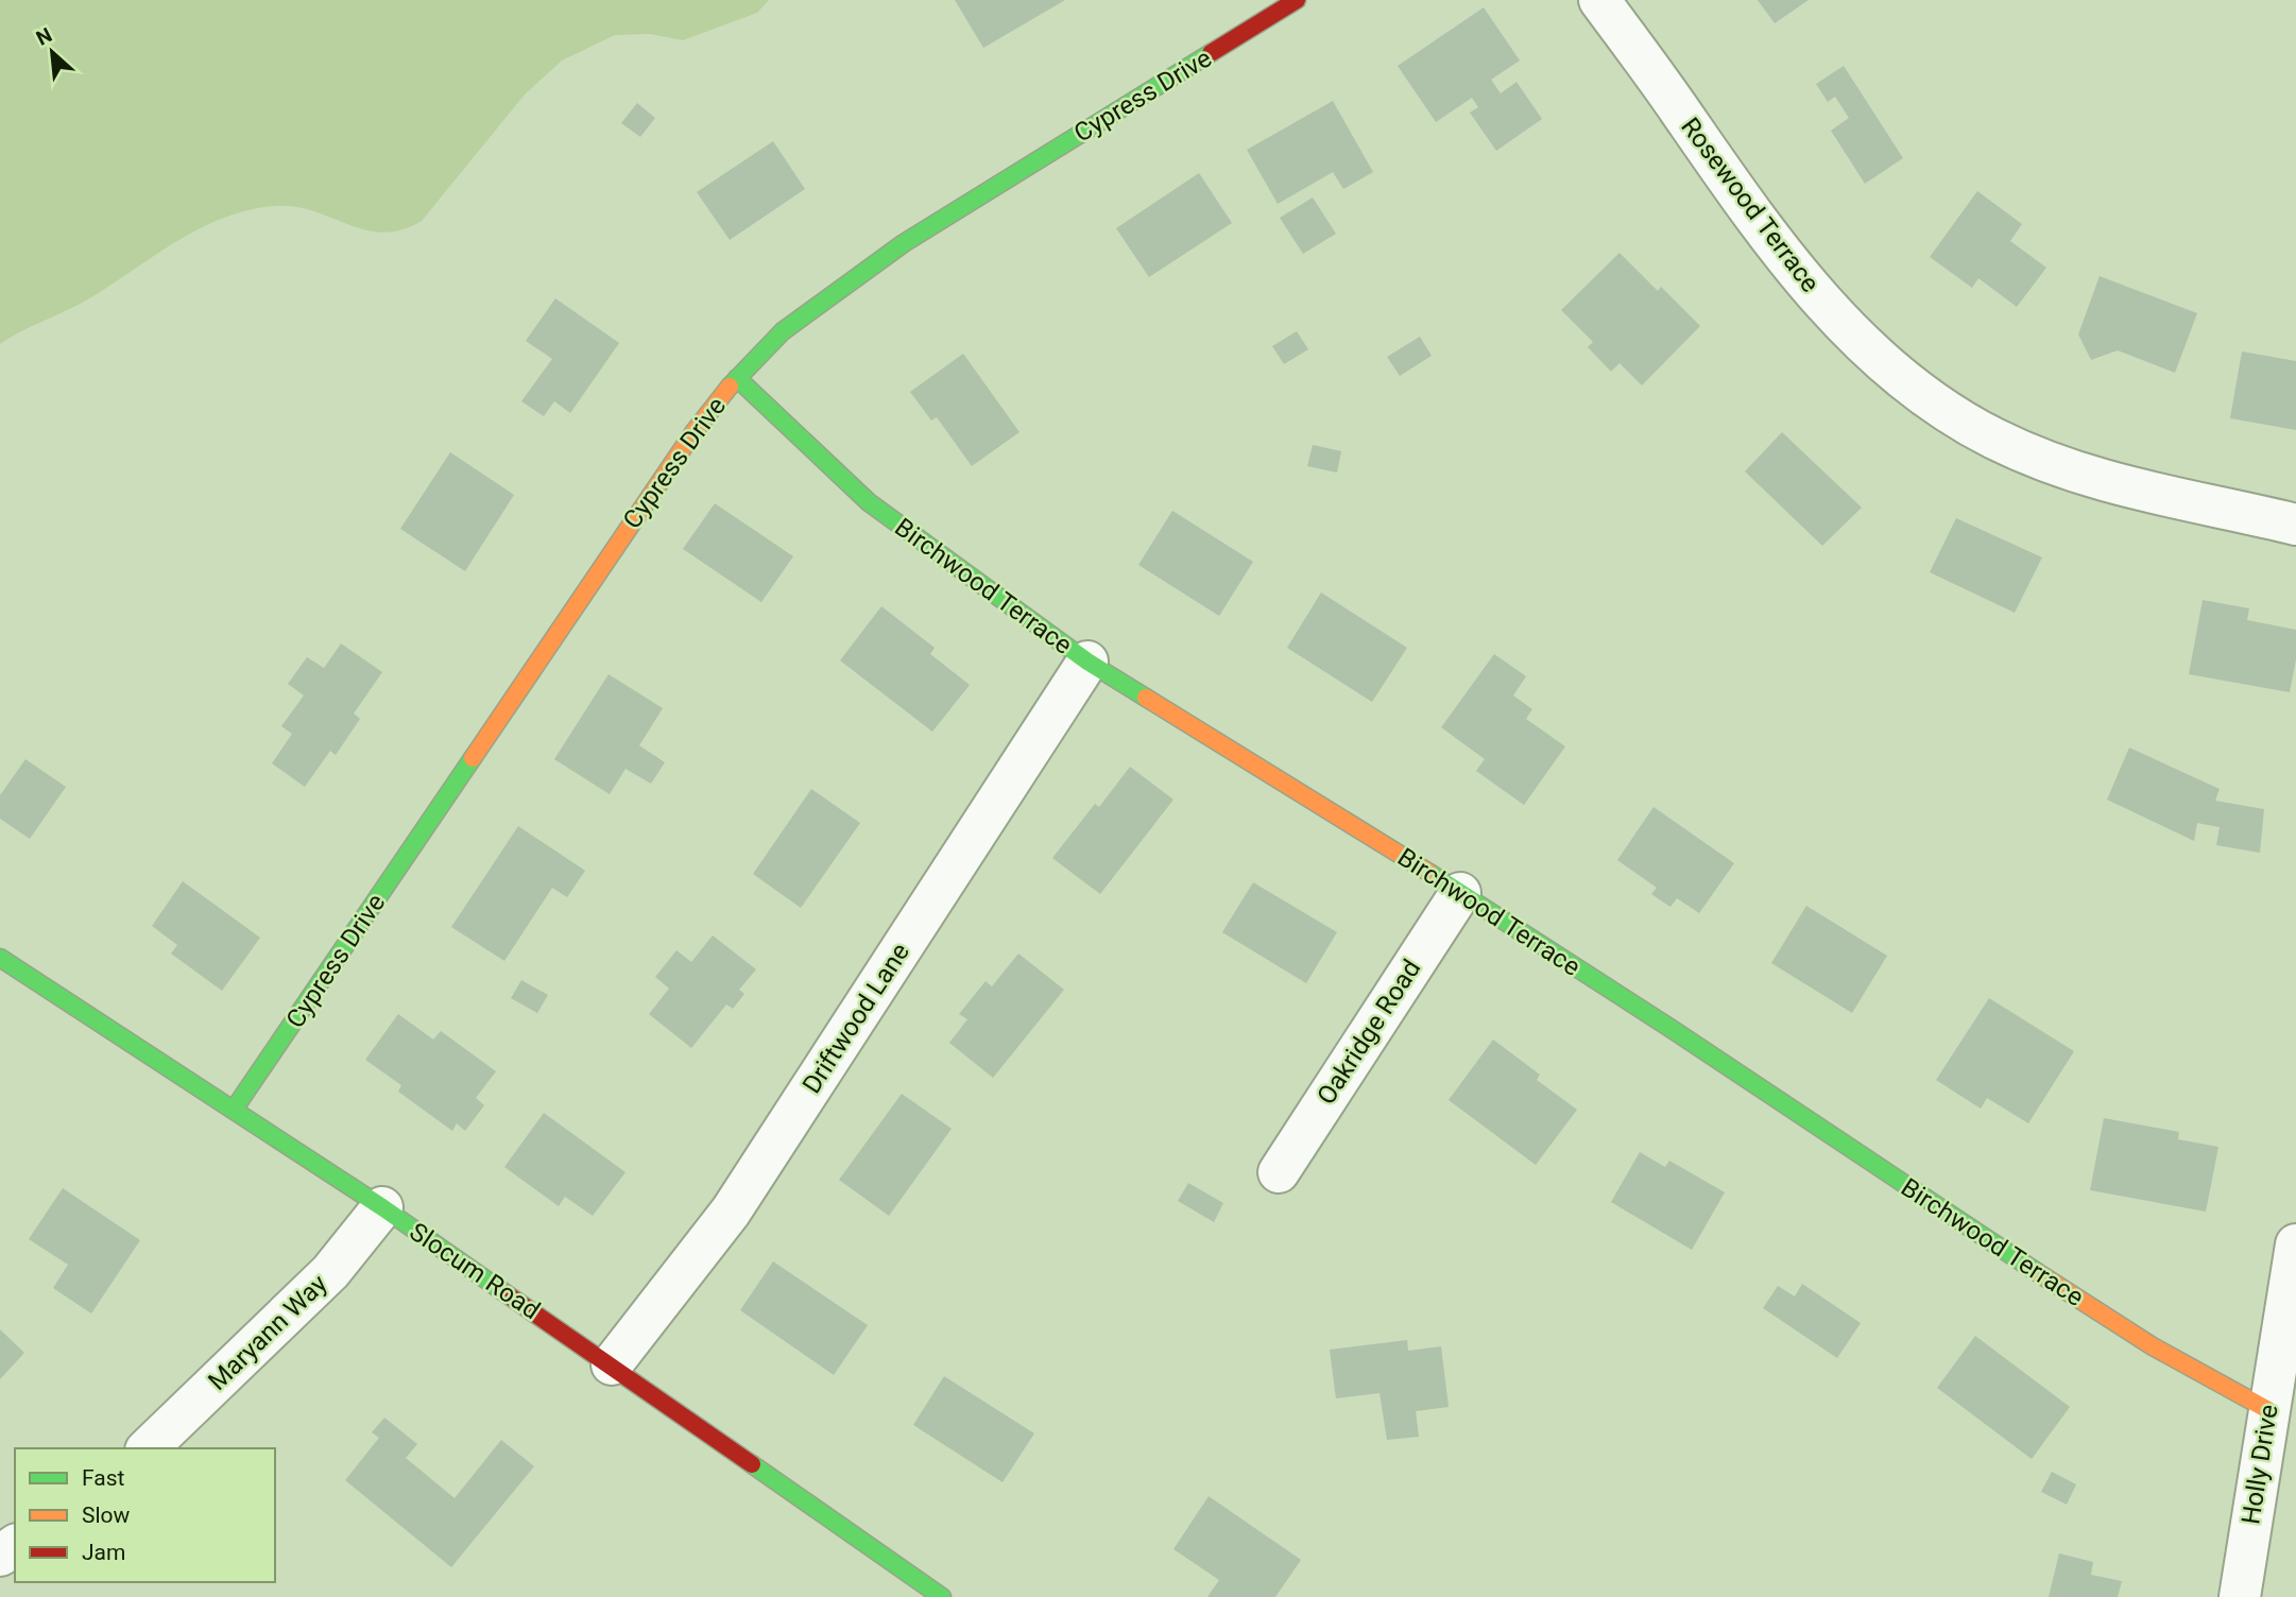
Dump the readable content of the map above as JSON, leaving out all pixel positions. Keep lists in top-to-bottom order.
{
  "streets": {
    "street": [
      "Cypress Drive",
      "Rosewood Terrace",
      "Birchwood Terrace",
      "Driftwood Lane",
      "Oakridge Road",
      "Slocum Road",
      "Maryann Way",
      "Holly Drive"
    ]
  },
  "crossings": [
    ["Cypress Drive", "Birchwood Terrace"],
    ["Cypress Drive", "Slocum Road"],
    ["Birchwood Terrace", "Driftwood Lane"],
    ["Birchwood Terrace", "Oakridge Road"],
    ["Birchwood Terrace", "Holly Drive"],
    ["Driftwood Lane", "Slocum Road"],
    ["Slocum Road", "Maryann Way"]
  ],
  "legend": ["Fast", "Slow", "Jam"],
  "north": "top left"
}
